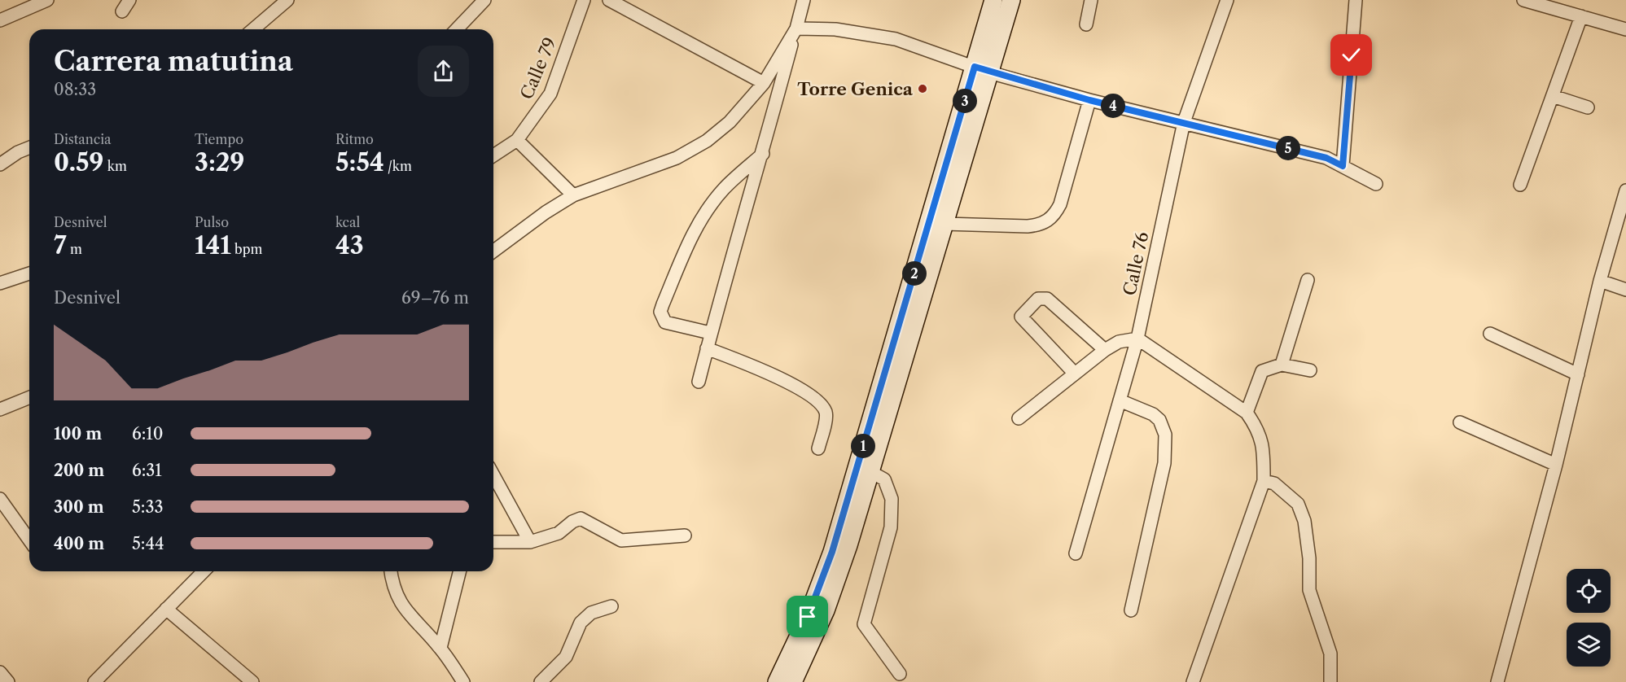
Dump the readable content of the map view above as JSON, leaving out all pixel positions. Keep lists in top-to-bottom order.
{
  "streets": {
    "street": ["Calle 79", "Calle 76"]
  },
  "places": ["Torre Genica"],
  "page": {
    "heading": ["Carrera matutina", "08:33"],
    "pins": [
      "3",
      "4",
      "5",
      "2",
      "1"
    ],
    "stats": [
      ["Distancia", "0.59 km"],
      ["Tiempo", "3:29"],
      ["Ritmo", "5:54 /km"],
      ["Desnivel", "7 m"],
      ["Pulso", "141 bpm"],
      ["kcal", "43"]
    ],
    "chart": ["Desnivel", "69–76 m"],
    "list": [
      {
        "name": "100 m",
        "note": "6:10"
      },
      {
        "name": "200 m",
        "note": "6:31"
      },
      {
        "name": "300 m",
        "note": "5:33"
      },
      {
        "name": "400 m",
        "note": "5:44"
      }
    ]
  }
}
